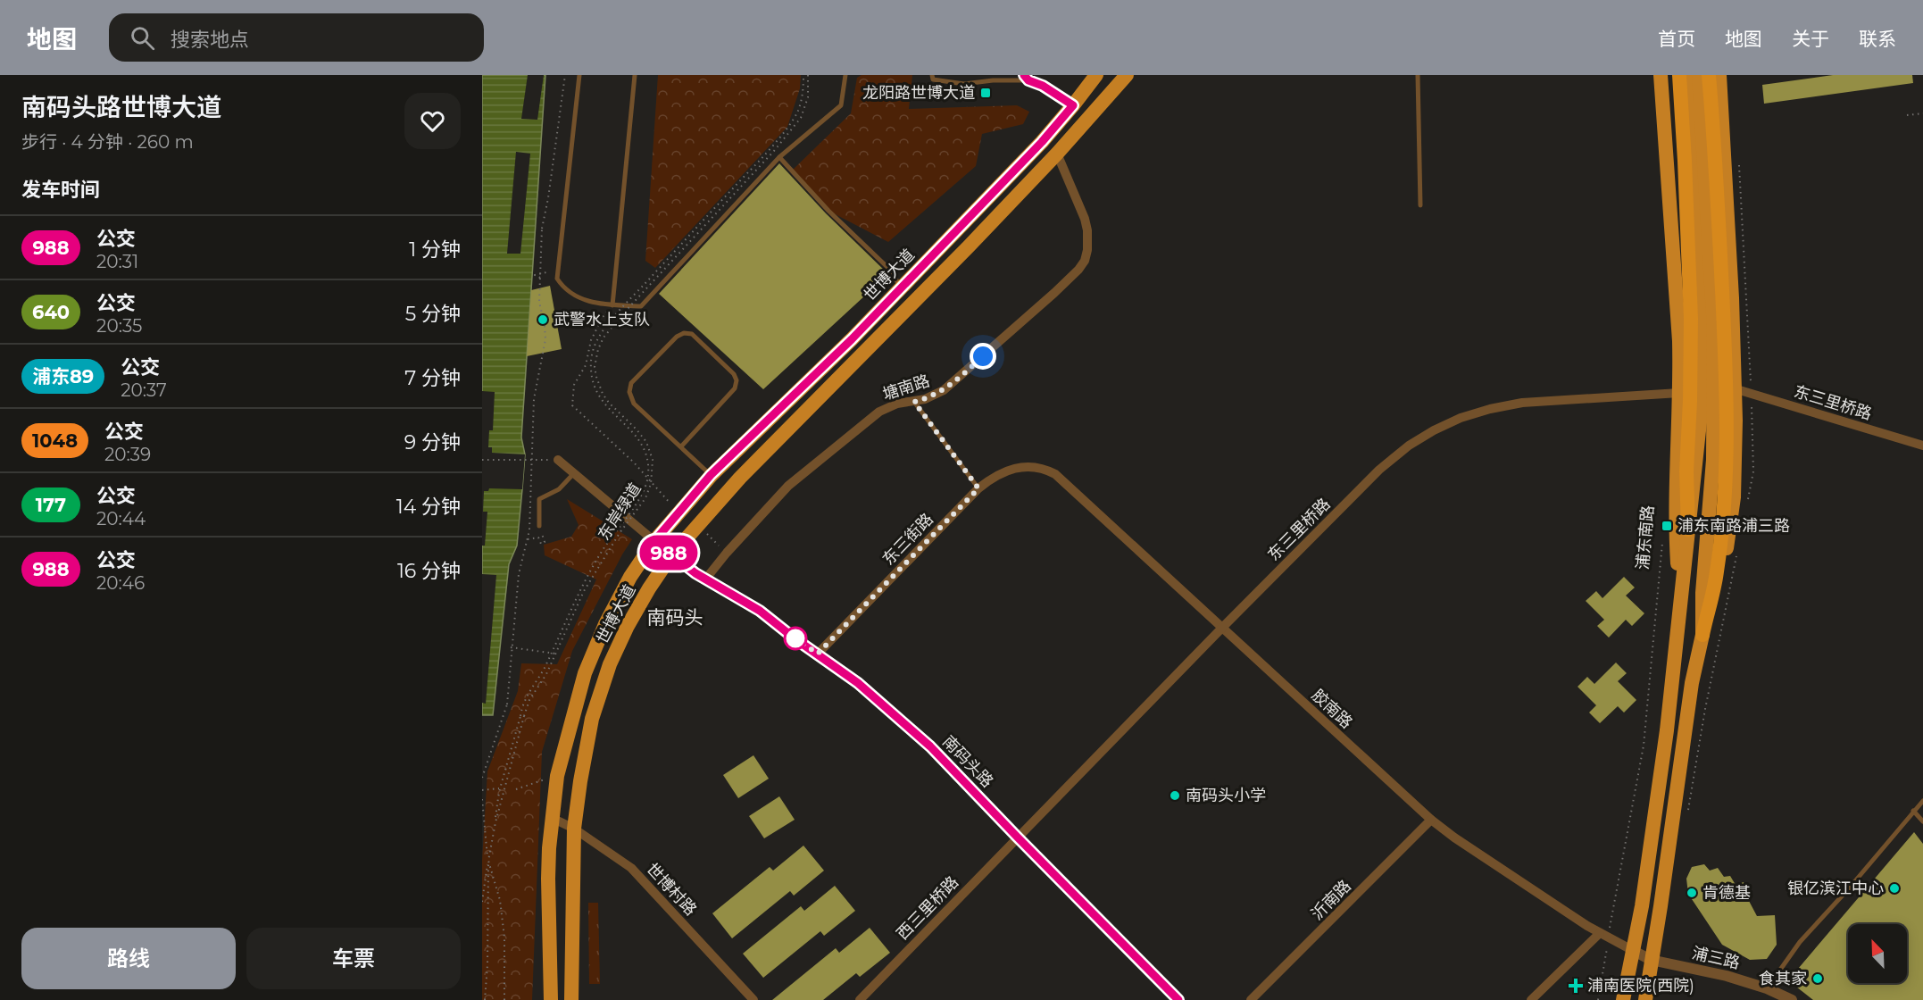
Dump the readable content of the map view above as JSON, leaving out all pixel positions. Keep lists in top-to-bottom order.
{
  "streets": {
    "main road": ["世博大道", "浦东南路"],
    "street": [
      "塘南路",
      "东三里桥路",
      "东三街路",
      "胶南路",
      "南码头路",
      "世博村路",
      "沂南路",
      "西三里桥路",
      "浦三路"
    ],
    "path": ["东岸绿道"]
  },
  "crossings": [
    ["世博大道", "塘南路"],
    ["世博大道", "南码头路"],
    ["世博大道", "世博村路"],
    ["塘南路", "南码头路"],
    ["东三里桥路", "浦东南路"],
    ["东三里桥路", "胶南路"],
    ["东三里桥路", "南码头路"],
    ["东三里桥路", "西三里桥路"],
    ["浦东南路", "胶南路"],
    ["浦东南路", "浦三路"],
    ["东三街路", "胶南路"],
    ["东三街路", "南码头路"],
    ["胶南路", "沂南路"],
    ["胶南路", "浦三路"],
    ["南码头路", "西三里桥路"]
  ],
  "districts": ["南码头"],
  "places": {
    "transit": ["龙阳路世博大道", "浦东南路浦三路"],
    "other": [
      "武警水上支队",
      "南码头小学",
      "银亿滨江中心",
      "肯德基",
      "食其家"
    ],
    "health": ["浦南医院(西院)"]
  },
  "lines": ["bus line 988"],
  "north": "top left",
  "page": {
    "header": "地图",
    "search": "搜索地点",
    "nav": [
      "首页",
      "地图",
      "关于",
      "联系"
    ],
    "heading": [
      ["南码头路世博大道", "步行 · 4 分钟 · 260 m"],
      "发车时间"
    ],
    "on_map": "988",
    "list": [
      {
        "mark": "988",
        "name": "公交",
        "note": "20:31",
        "value": "1 分钟"
      },
      {
        "mark": "640",
        "name": "公交",
        "note": "20:35",
        "value": "5 分钟"
      },
      {
        "mark": "浦东89",
        "name": "公交",
        "note": "20:37",
        "value": "7 分钟"
      },
      {
        "mark": "1048",
        "name": "公交",
        "note": "20:39",
        "value": "9 分钟"
      },
      {
        "mark": "177",
        "name": "公交",
        "note": "20:44",
        "value": "14 分钟"
      },
      {
        "mark": "988",
        "name": "公交",
        "note": "20:46",
        "value": "16 分钟"
      }
    ],
    "buttons": ["路线", "车票"]
  }
}
